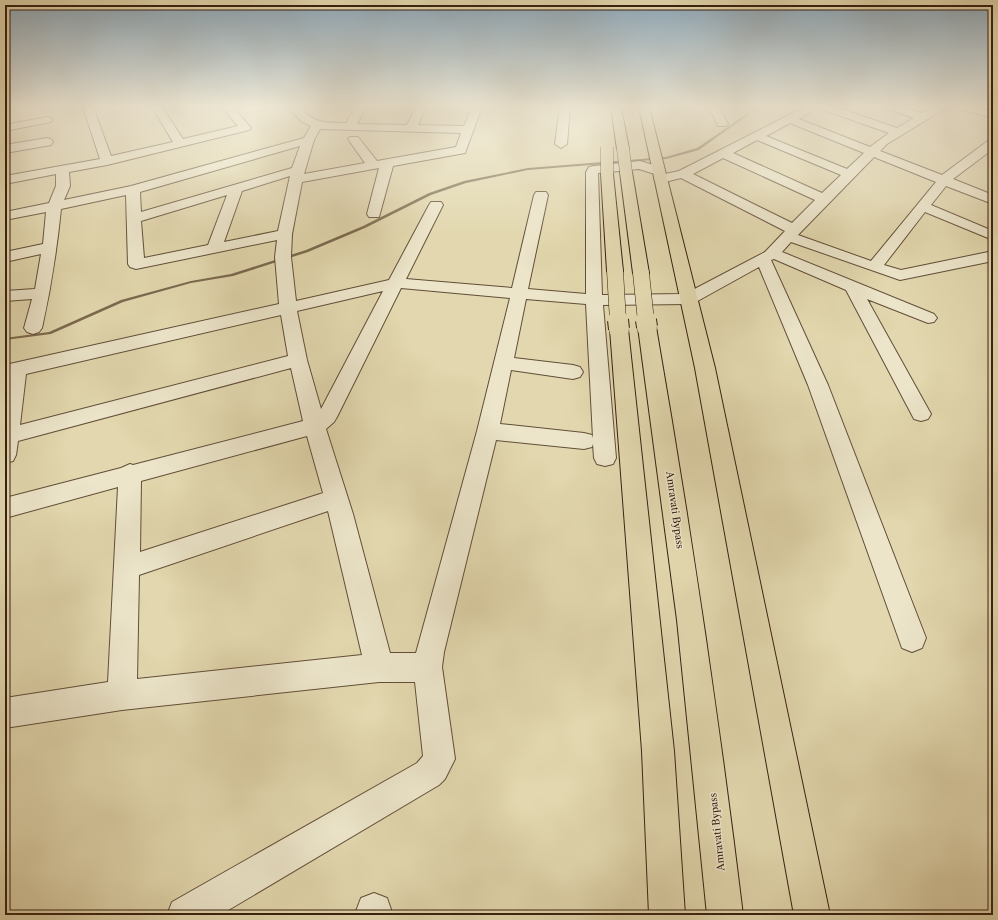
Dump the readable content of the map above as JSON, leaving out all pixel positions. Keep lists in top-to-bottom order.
{
  "streets": {
    "main road": ["Amravati Bypass"]
  }
}
